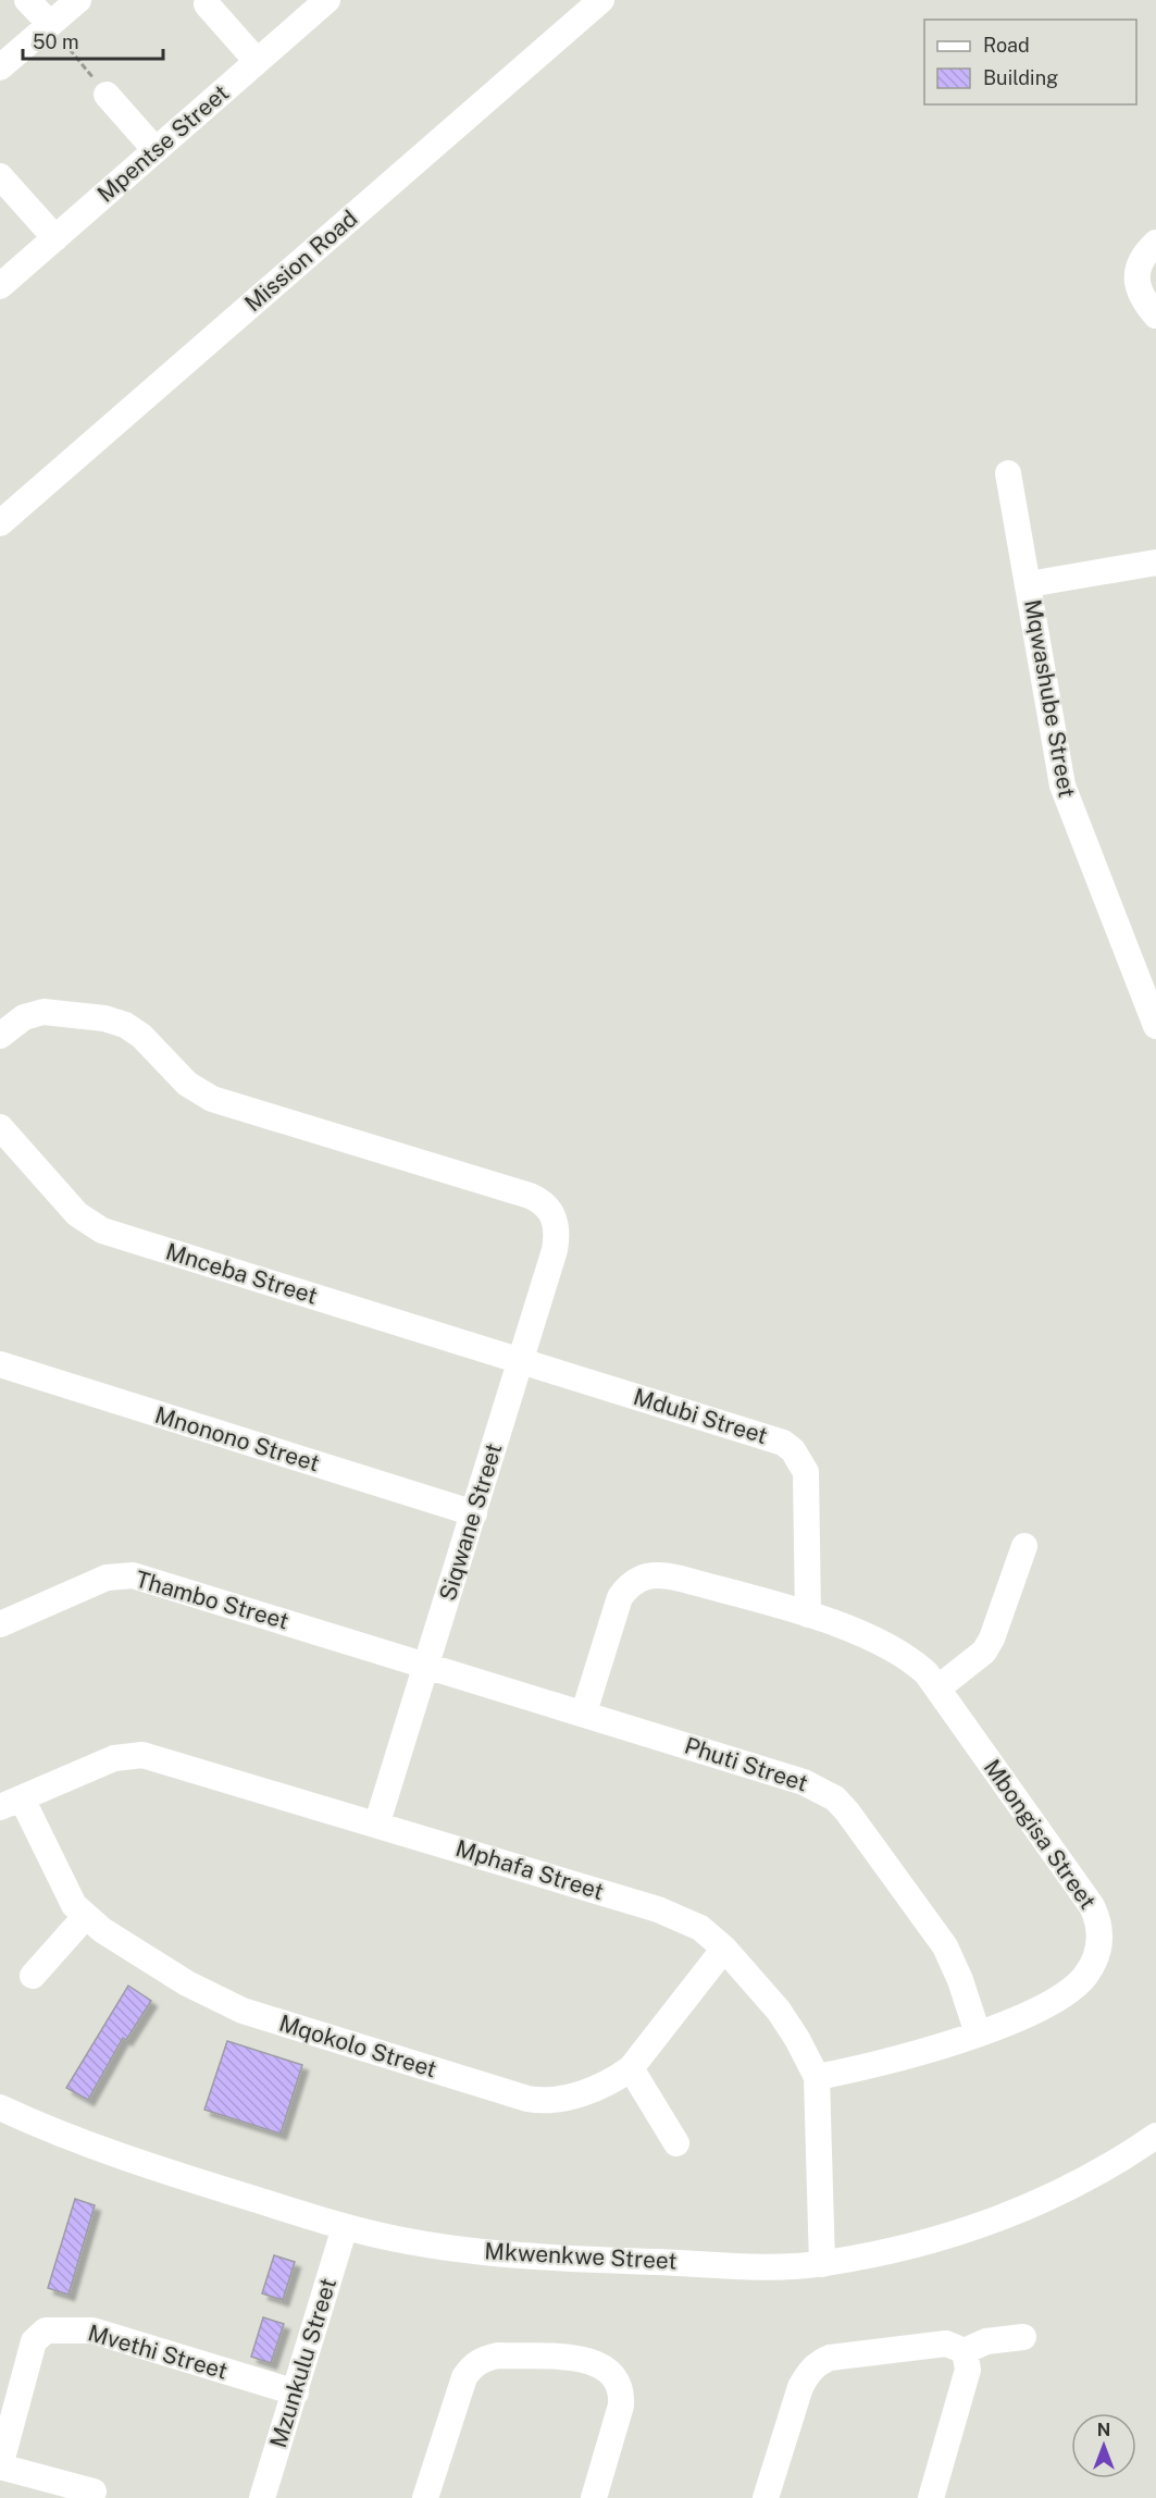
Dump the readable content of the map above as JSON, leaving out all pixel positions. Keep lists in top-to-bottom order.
{
  "streets": {
    "street": [
      "Mpentse Street",
      "Mission Road",
      "Mqwashube Street",
      "Mnceba Street",
      "Mdubi Street",
      "Mnonono Street",
      "Siqwane Street",
      "Thambo Street",
      "Phuti Street",
      "Mbongisa Street",
      "Mphafa Street",
      "Mqokolo Street",
      "Mkwenkwe Street",
      "Mvethi Street",
      "Mzunkulu Street"
    ]
  },
  "crossings": [
    ["Mnceba Street", "Mdubi Street"],
    ["Mnceba Street", "Siqwane Street"],
    ["Mdubi Street", "Siqwane Street"],
    ["Mdubi Street", "Mbongisa Street"],
    ["Mnonono Street", "Siqwane Street"],
    ["Siqwane Street", "Thambo Street"],
    ["Siqwane Street", "Phuti Street"],
    ["Siqwane Street", "Mphafa Street"],
    ["Thambo Street", "Phuti Street"],
    ["Phuti Street", "Mbongisa Street"],
    ["Mbongisa Street", "Mphafa Street"],
    ["Mphafa Street", "Mqokolo Street"],
    ["Mphafa Street", "Mkwenkwe Street"],
    ["Mkwenkwe Street", "Mzunkulu Street"],
    ["Mvethi Street", "Mzunkulu Street"]
  ],
  "legend": ["Road", "Building"],
  "scale_bar": "50 m",
  "north": "top"
}
